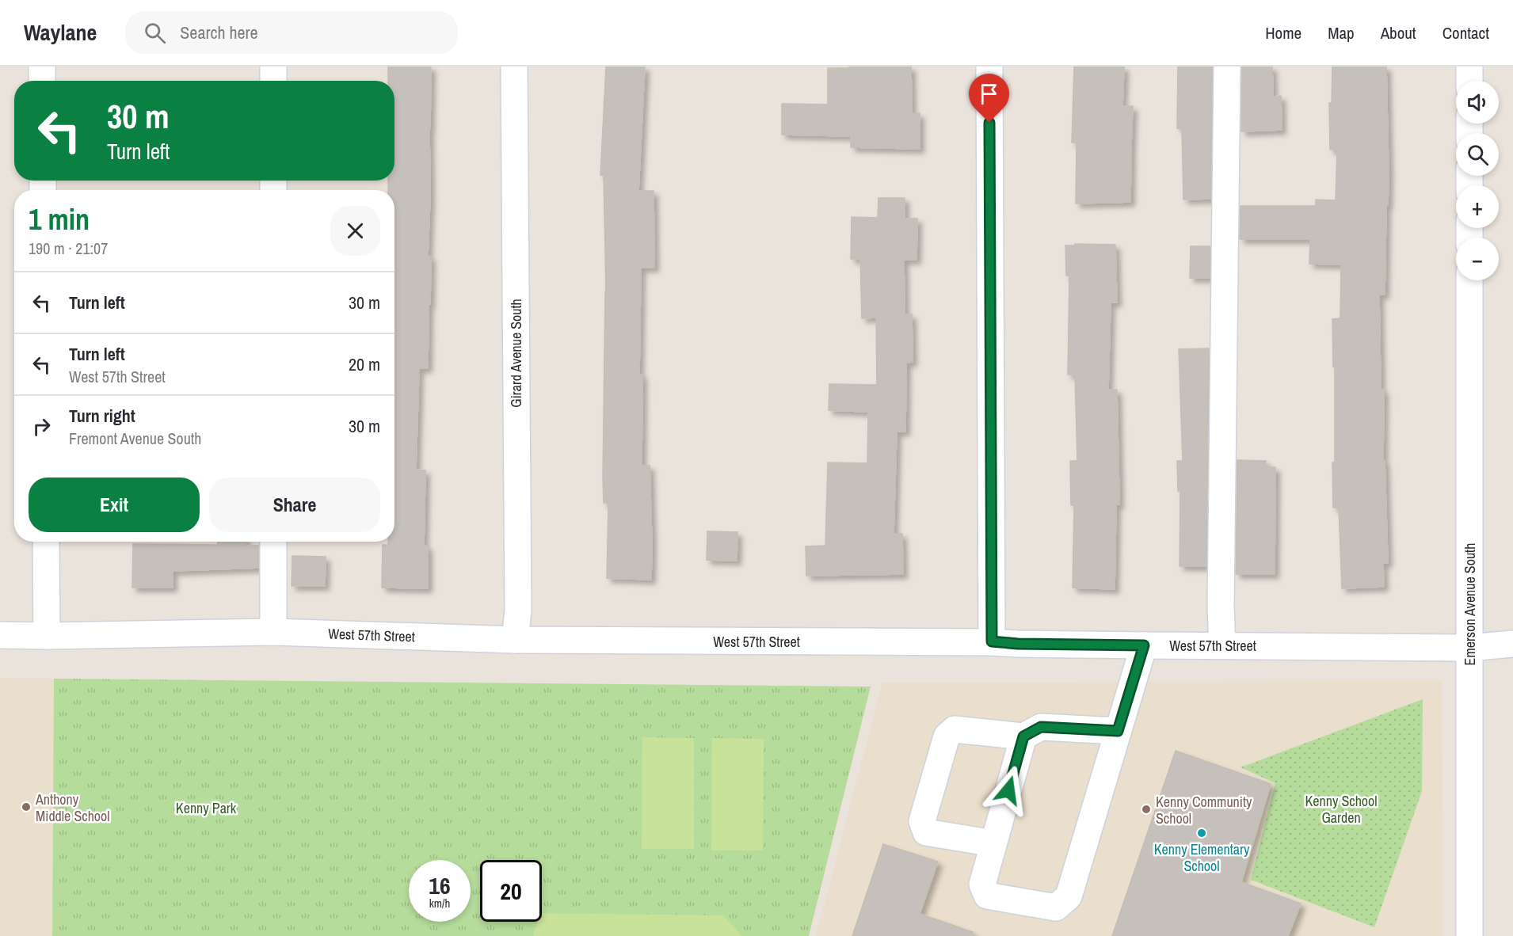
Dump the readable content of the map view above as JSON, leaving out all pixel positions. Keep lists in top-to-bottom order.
{
  "streets": {
    "street": ["Girard Avenue South", "Emerson Avenue South", "West 57th Street"]
  },
  "crossings": [
    ["Girard Avenue South", "West 57th Street"],
    ["Emerson Avenue South", "West 57th Street"]
  ],
  "parks": ["Kenny School Garden", "Kenny Park"],
  "places": ["Anthony Middle School", "Kenny Community School", "Kenny Elementary School"],
  "page": {
    "header": "Waylane",
    "search": "Search here",
    "nav": [
      "Home",
      "Map",
      "About",
      "Contact"
    ],
    "map_buttons": ["+", "−"],
    "turn": ["30 m", "Turn left"],
    "heading": ["1 min", "190 m · 21:07"],
    "list": [
      {
        "name": "Turn left",
        "value": "30 m"
      },
      {
        "name": "Turn left",
        "note": "West 57th Street",
        "value": "20 m"
      },
      {
        "name": "Turn right",
        "note": "Fremont Avenue South",
        "value": "30 m"
      }
    ],
    "buttons": ["Exit", "Share"],
    "speed": "16 km/h",
    "limit": "20"
  }
}
